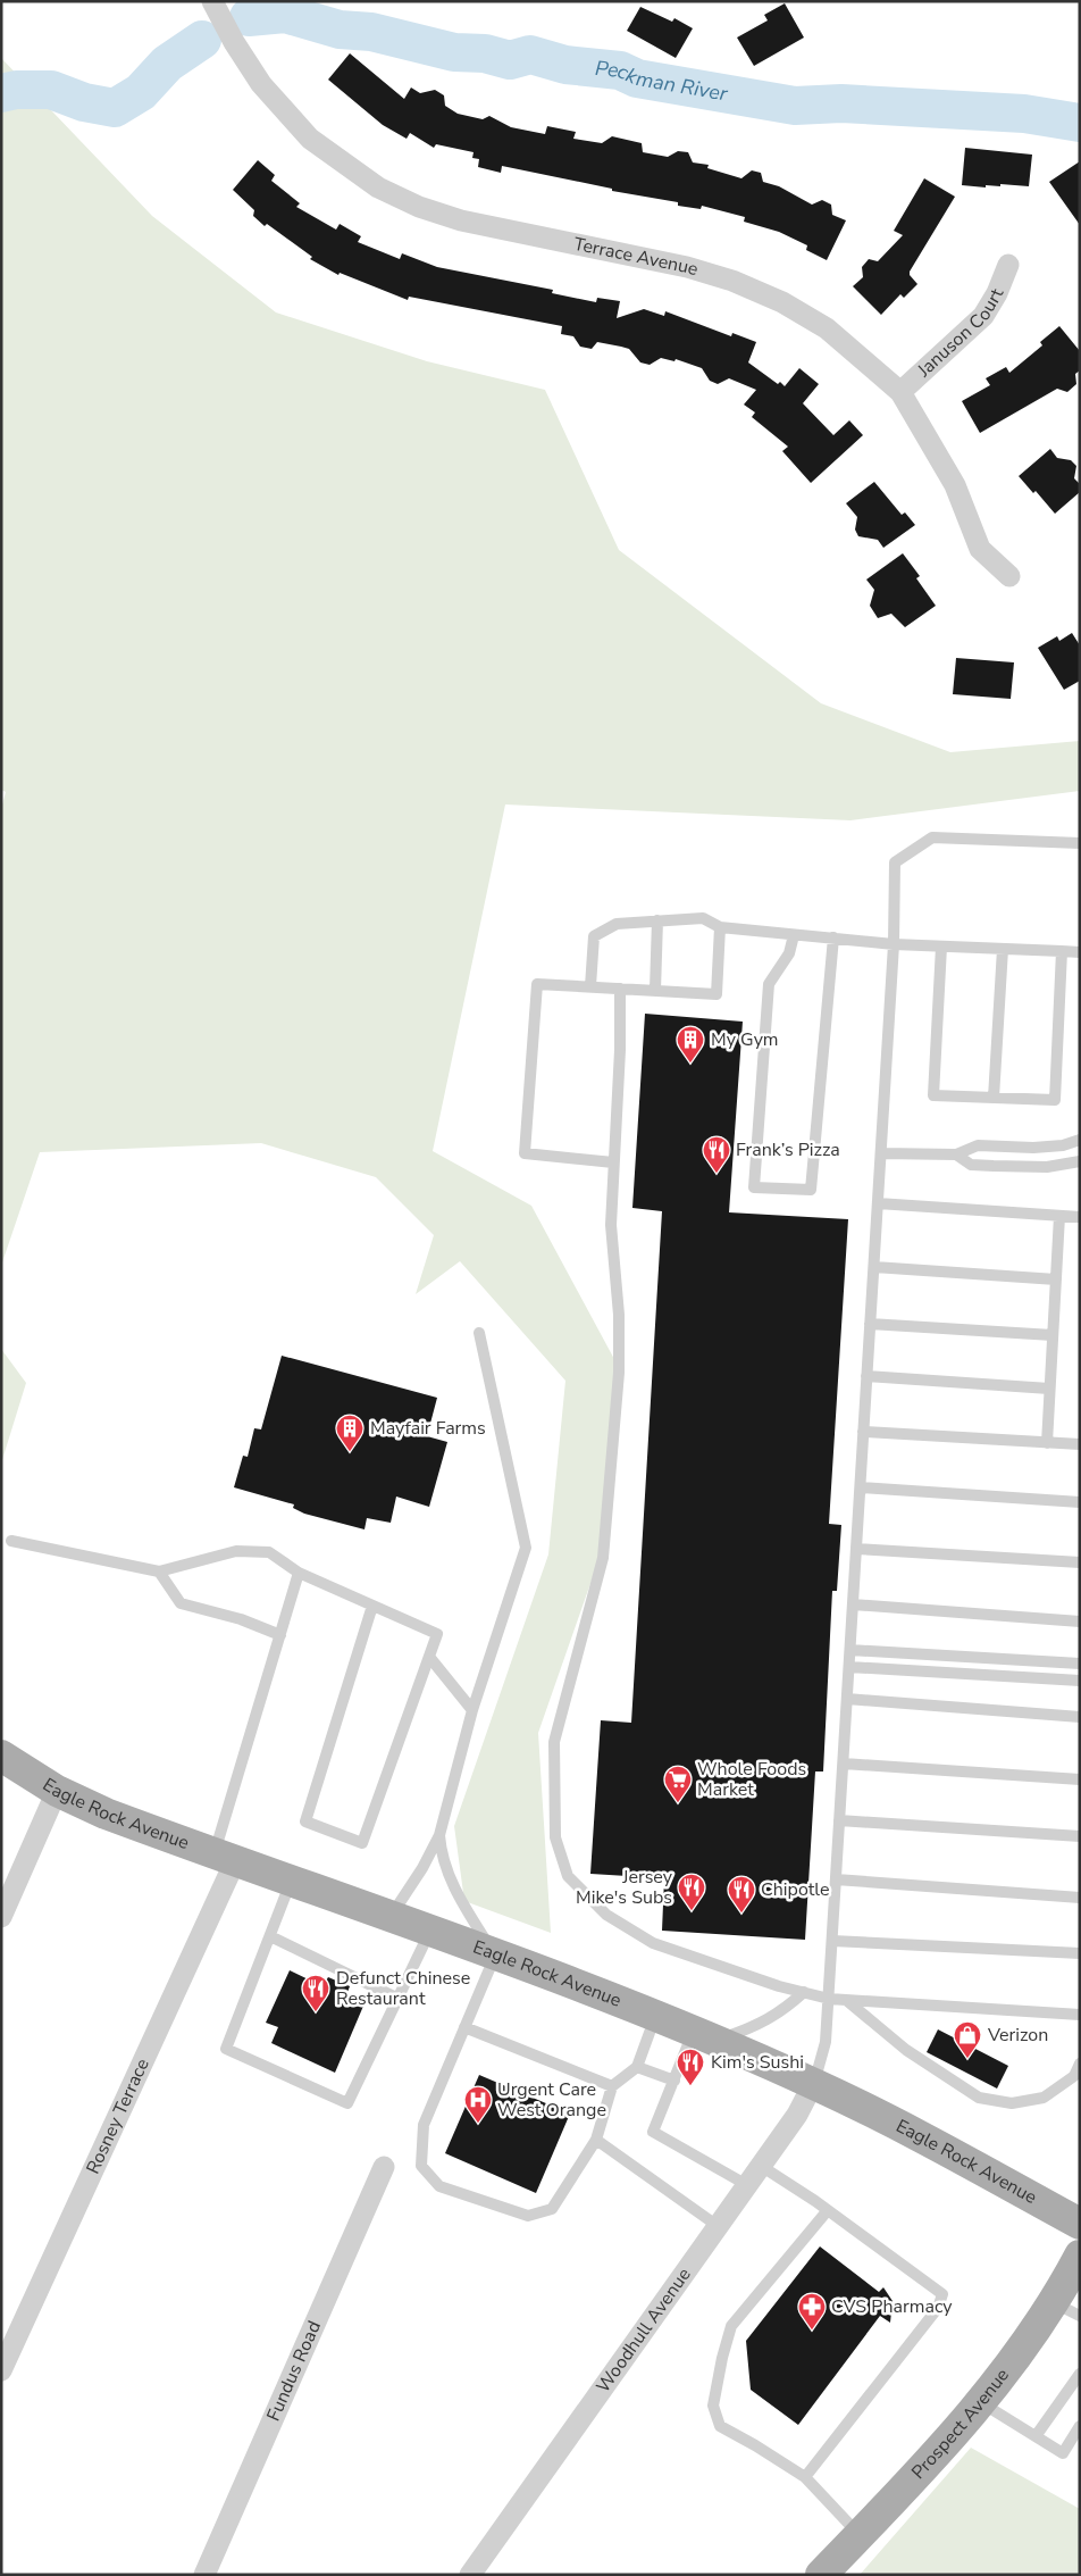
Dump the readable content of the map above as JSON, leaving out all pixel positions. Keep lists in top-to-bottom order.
{
  "streets": {
    "main road": ["Eagle Rock Avenue", "Prospect Avenue"],
    "street": [
      "Terrace Avenue",
      "Januson Court",
      "Rosney Terrace",
      "Woodhull Avenue",
      "Fundus Road"
    ]
  },
  "crossings": [
    ["Terrace Avenue", "Januson Court"],
    ["Eagle Rock Avenue", "Rosney Terrace"],
    ["Eagle Rock Avenue", "Woodhull Avenue"]
  ],
  "water": ["Peckman River"],
  "places": {
    "building": ["My Gym", "Mayfair Farms"],
    "restaurant": [
      "Frank’s Pizza",
      "Jersey Mike's Subs",
      "Chipotle",
      "Defunct Chinese Restaurant",
      "Kim's Sushi"
    ],
    "supermarket": ["Whole Foods Market"],
    "shop": ["Verizon"],
    "hospital": ["Urgent Care West Orange"],
    "pharmacy": ["CVS Pharmacy"]
  }
}
